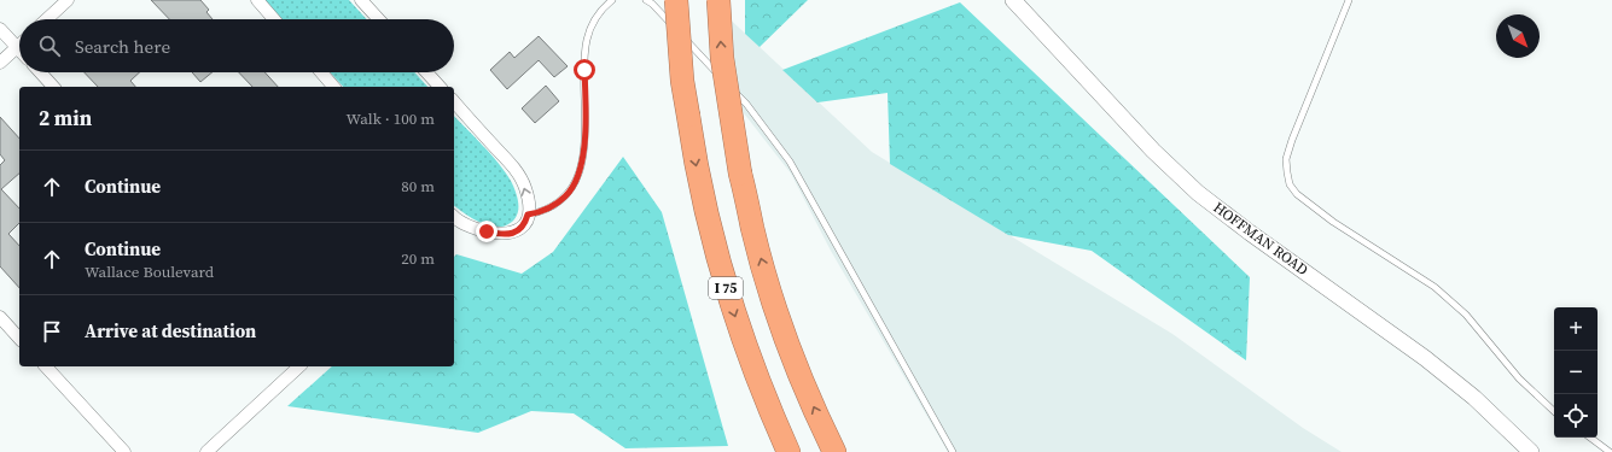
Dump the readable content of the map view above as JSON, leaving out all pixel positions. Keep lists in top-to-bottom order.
{
  "streets": {
    "highway": ["I 75"],
    "street": ["HOFFMAN ROAD"]
  },
  "north": "bottom right",
  "page": {
    "search": "Search here",
    "heading": ["2 min", "Walk · 100 m"],
    "list": [
      ["Continue", "80 m"],
      ["Continue", "Wallace Boulevard", "20 m"],
      "Arrive at destination"
    ],
    "map_buttons": ["+", "−"]
  }
}
